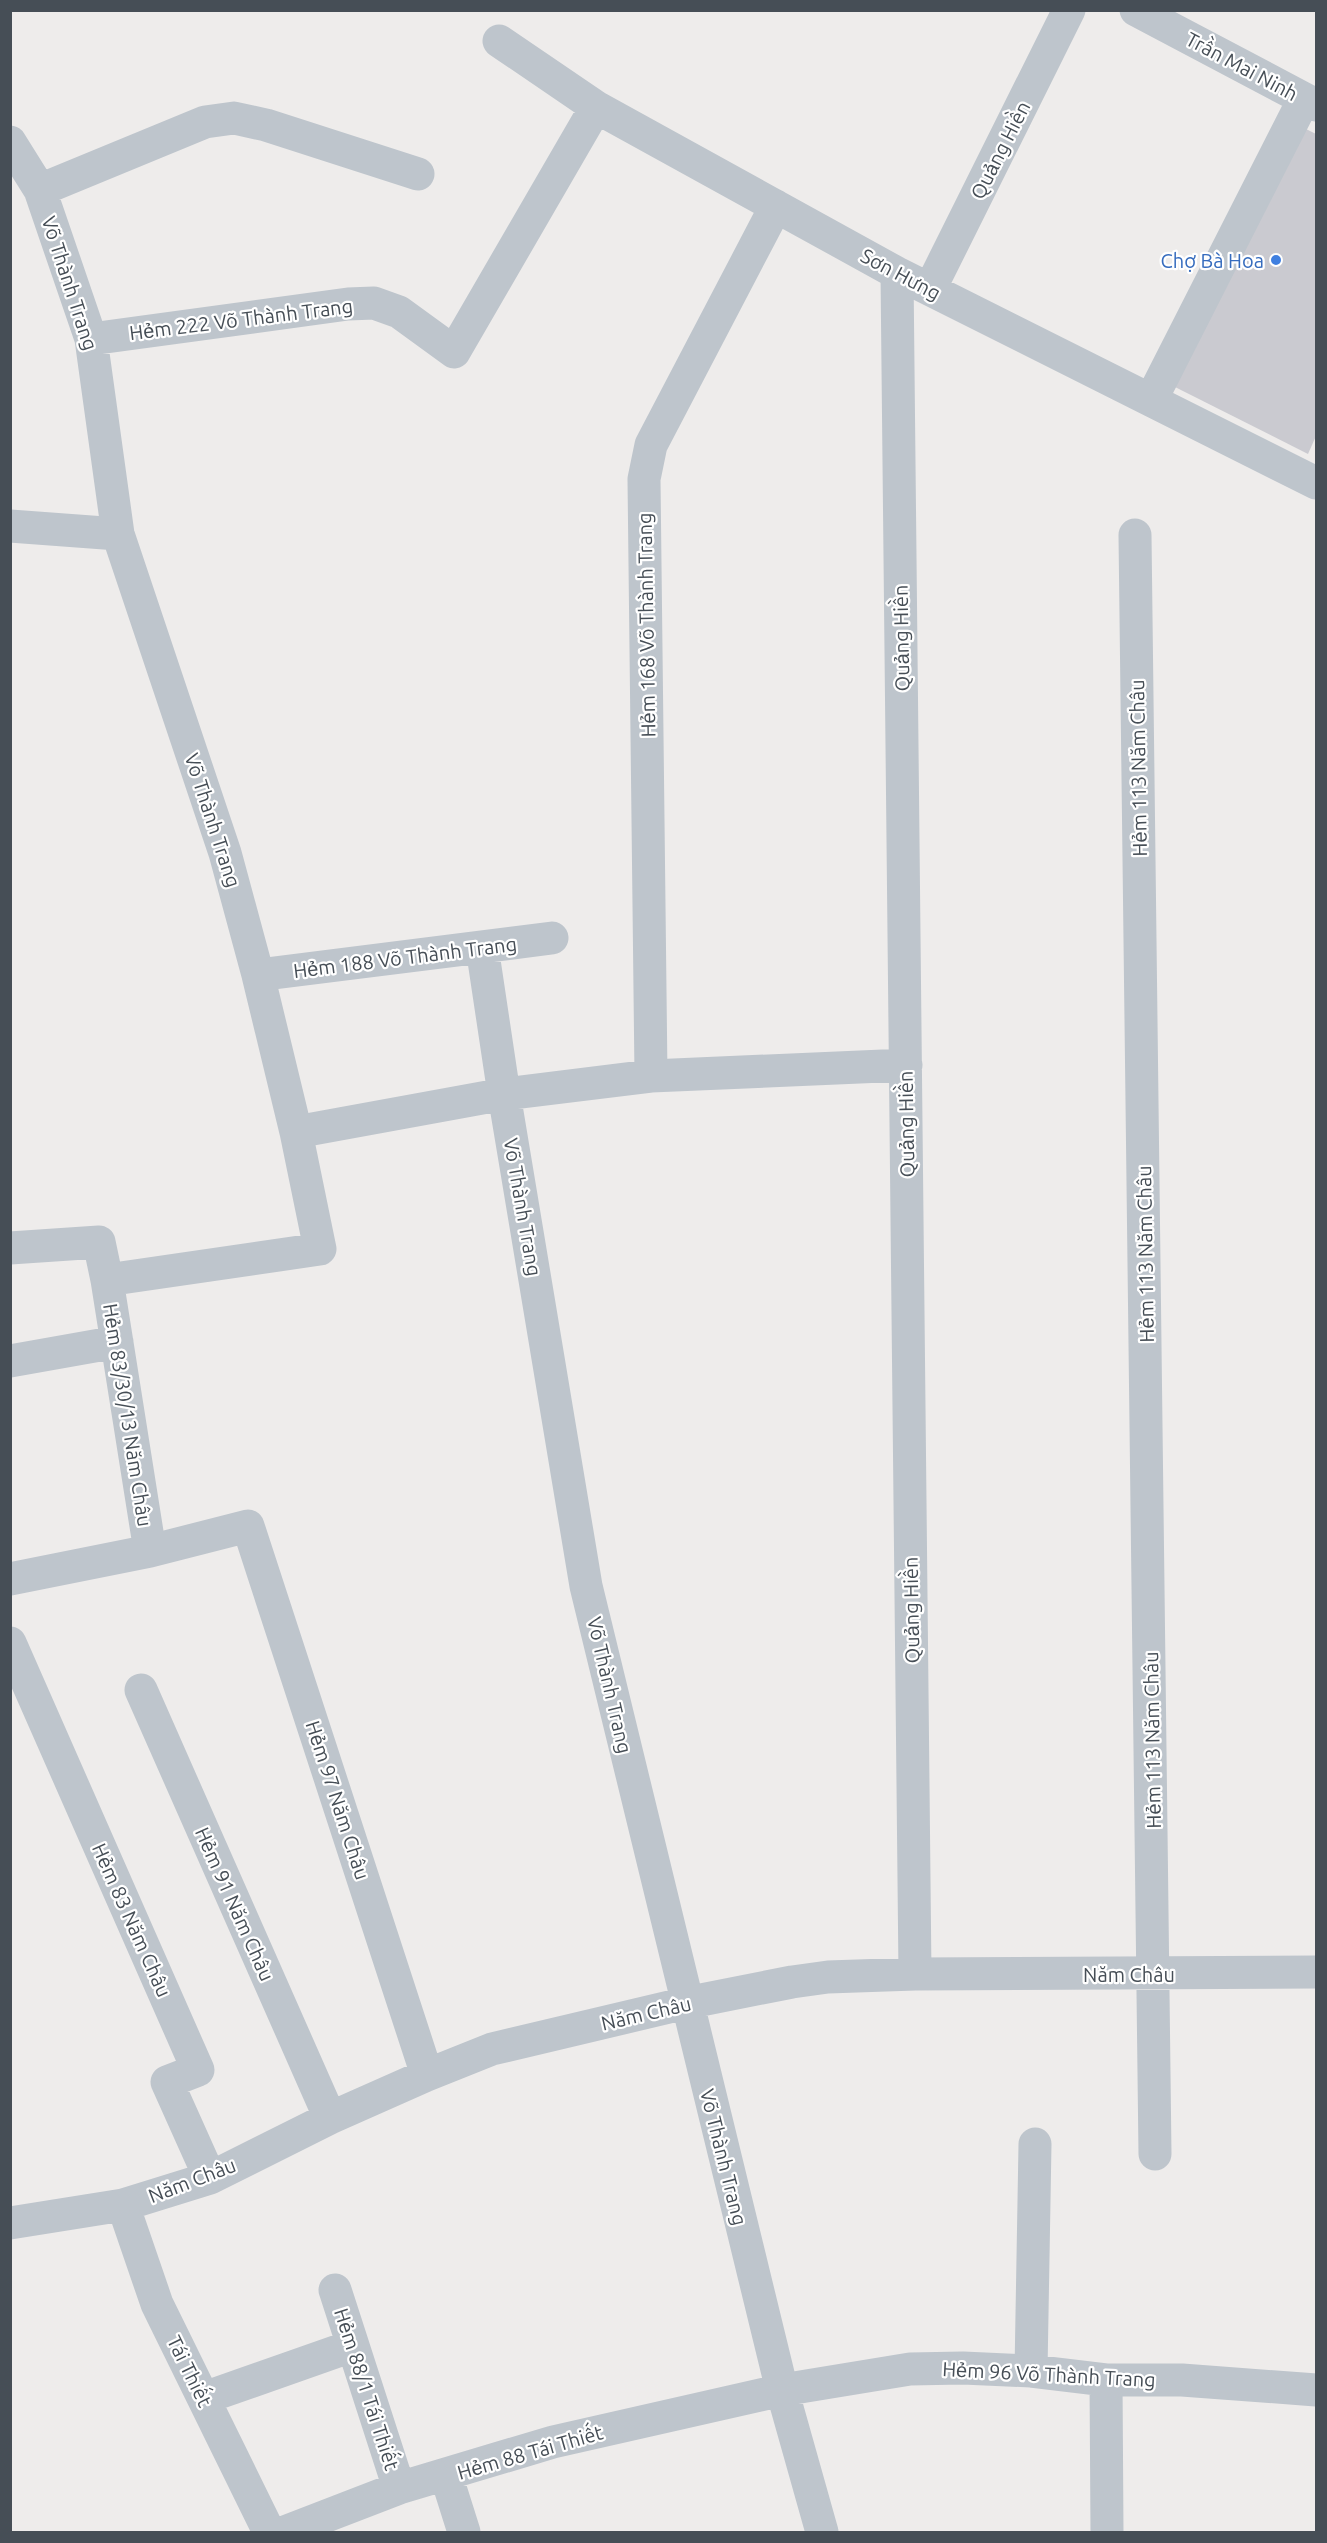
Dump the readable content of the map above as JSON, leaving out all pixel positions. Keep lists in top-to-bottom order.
{
  "streets": {
    "street": [
      "Trần Mai Ninh",
      "Quảng Hiền",
      "Sơn Hưng",
      "Võ Thành Trang",
      "Hẻm 222 Võ Thành Trang",
      "Hẻm 168 Võ Thành Trang",
      "Hẻm 113 Năm Châu",
      "Hẻm 188 Võ Thành Trang",
      "Hẻm 83/30/13 Năm Châu",
      "Hẻm 97 Năm Châu",
      "Hẻm 91 Năm Châu",
      "Hẻm 83 Năm Châu",
      "Năm Châu",
      "Tái Thiết",
      "Hẻm 96 Võ Thành Trang",
      "Hẻm 88/1 Tái Thiết",
      "Hẻm 88 Tái Thiết"
    ]
  },
  "crossings": [
    ["Quảng Hiền", "Sơn Hưng"],
    ["Quảng Hiền", "Năm Châu"],
    ["Sơn Hưng", "Hẻm 222 Võ Thành Trang"],
    ["Sơn Hưng", "Hẻm 168 Võ Thành Trang"],
    ["Võ Thành Trang", "Hẻm 222 Võ Thành Trang"],
    ["Võ Thành Trang", "Hẻm 188 Võ Thành Trang"],
    ["Võ Thành Trang", "Hẻm 83/30/13 Năm Châu"],
    ["Võ Thành Trang", "Năm Châu"],
    ["Võ Thành Trang", "Hẻm 96 Võ Thành Trang"],
    ["Võ Thành Trang", "Hẻm 88 Tái Thiết"],
    ["Hẻm 113 Năm Châu", "Năm Châu"],
    ["Hẻm 83/30/13 Năm Châu", "Hẻm 97 Năm Châu"],
    ["Hẻm 97 Năm Châu", "Năm Châu"],
    ["Hẻm 91 Năm Châu", "Năm Châu"],
    ["Hẻm 83 Năm Châu", "Năm Châu"],
    ["Năm Châu", "Tái Thiết"],
    ["Hẻm 96 Võ Thành Trang", "Hẻm 88 Tái Thiết"],
    ["Hẻm 88/1 Tái Thiết", "Hẻm 88 Tái Thiết"]
  ],
  "places": ["Chợ Bà Hoa"]
}
